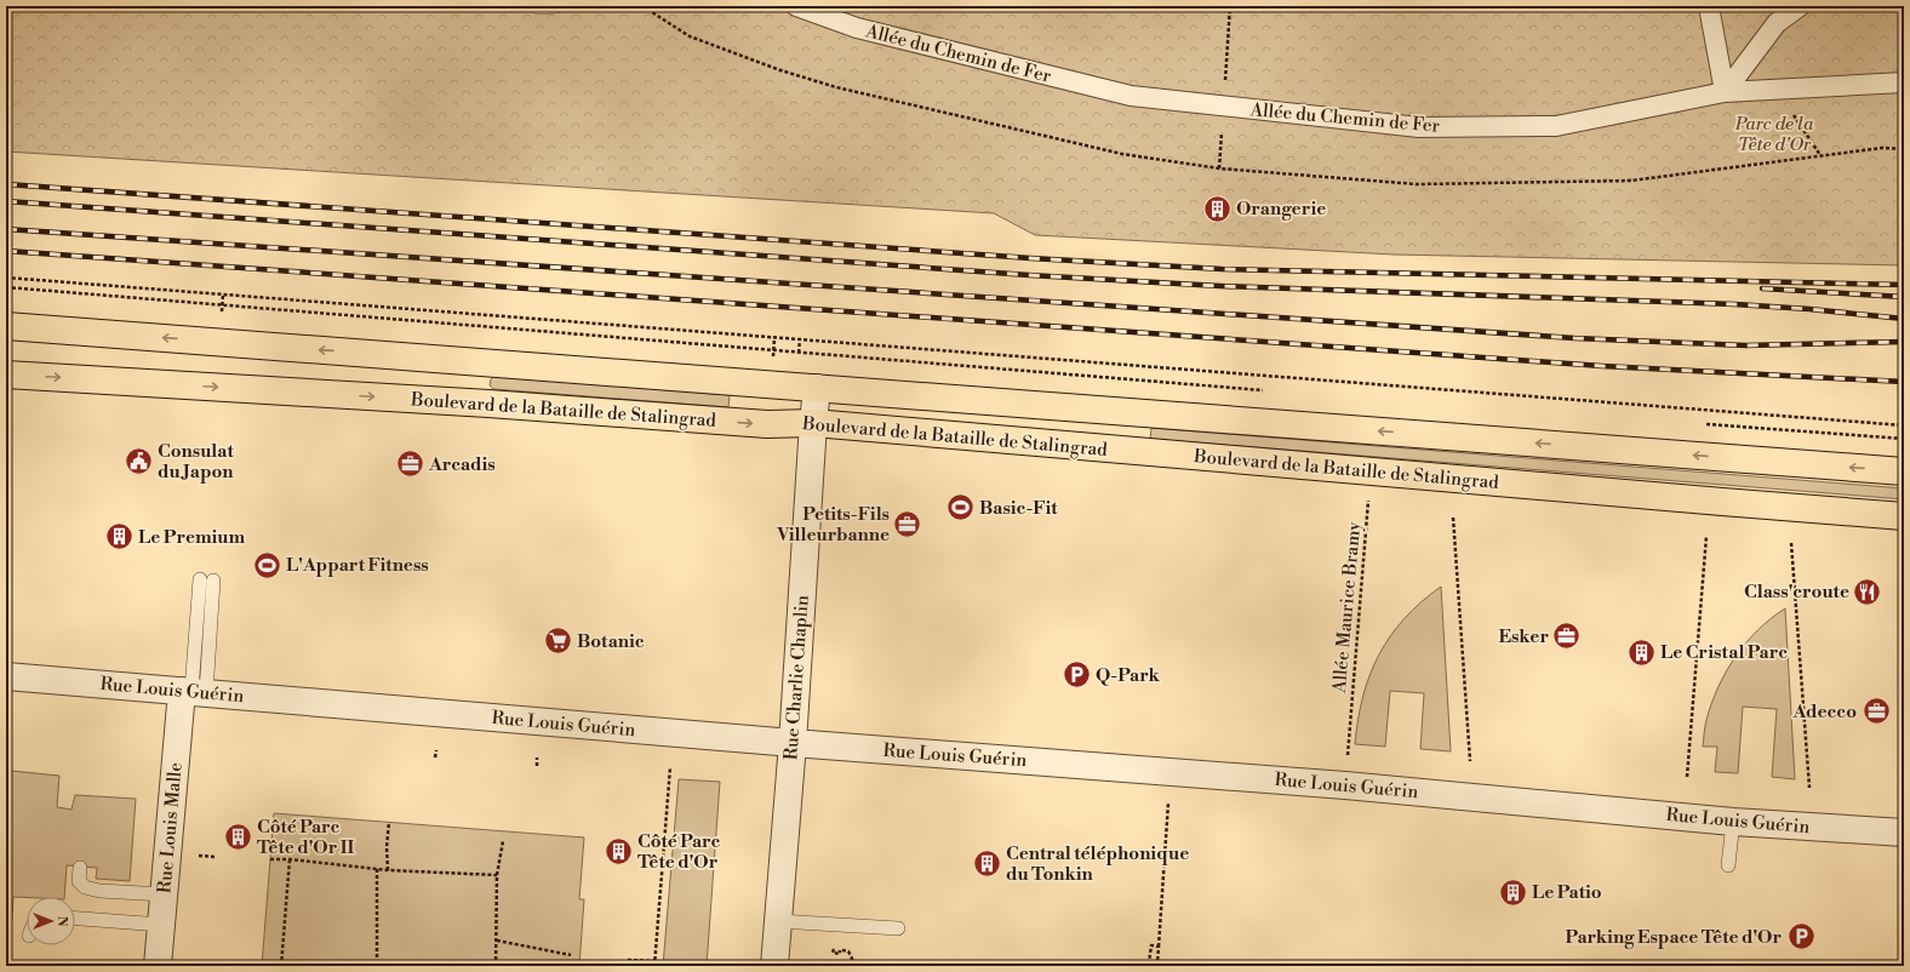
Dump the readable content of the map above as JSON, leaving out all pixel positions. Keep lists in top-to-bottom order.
{
  "streets": {
    "main road": ["Boulevard de la Bataille de Stalingrad"],
    "street": [
      "Allée du Chemin de Fer",
      "Rue Charlie Chaplin",
      "Rue Louis Guérin",
      "Rue Louis Malle"
    ],
    "path": ["Allée Maurice Bramy"]
  },
  "crossings": [
    ["Boulevard de la Bataille de Stalingrad", "Allée Maurice Bramy"],
    ["Boulevard de la Bataille de Stalingrad", "Rue Charlie Chaplin"],
    ["Rue Charlie Chaplin", "Rue Louis Guérin"],
    ["Rue Louis Guérin", "Rue Louis Malle"]
  ],
  "parks": ["Parc de la Tête d'Or"],
  "places": {
    "building": [
      "Orangerie",
      "Le Premium",
      "Le Cristal Parc",
      "Côté Parc Tête d'Or II",
      "Côté Parc Tête d'Or",
      "Central téléphonique du Tonkin",
      "Le Patio"
    ],
    "public building": ["Consulat du Japon"],
    "office": [
      "Arcadis",
      "Petits-Fils Villeurbanne",
      "Esker",
      "Adecco"
    ],
    "sports": ["Basic-Fit", "L'Appart Fitness"],
    "restaurant": ["Class'croute"],
    "supermarket": ["Botanic"],
    "parking": ["Q-Park", "Parking Espace Tête d'Or"]
  },
  "north": "right"
}
